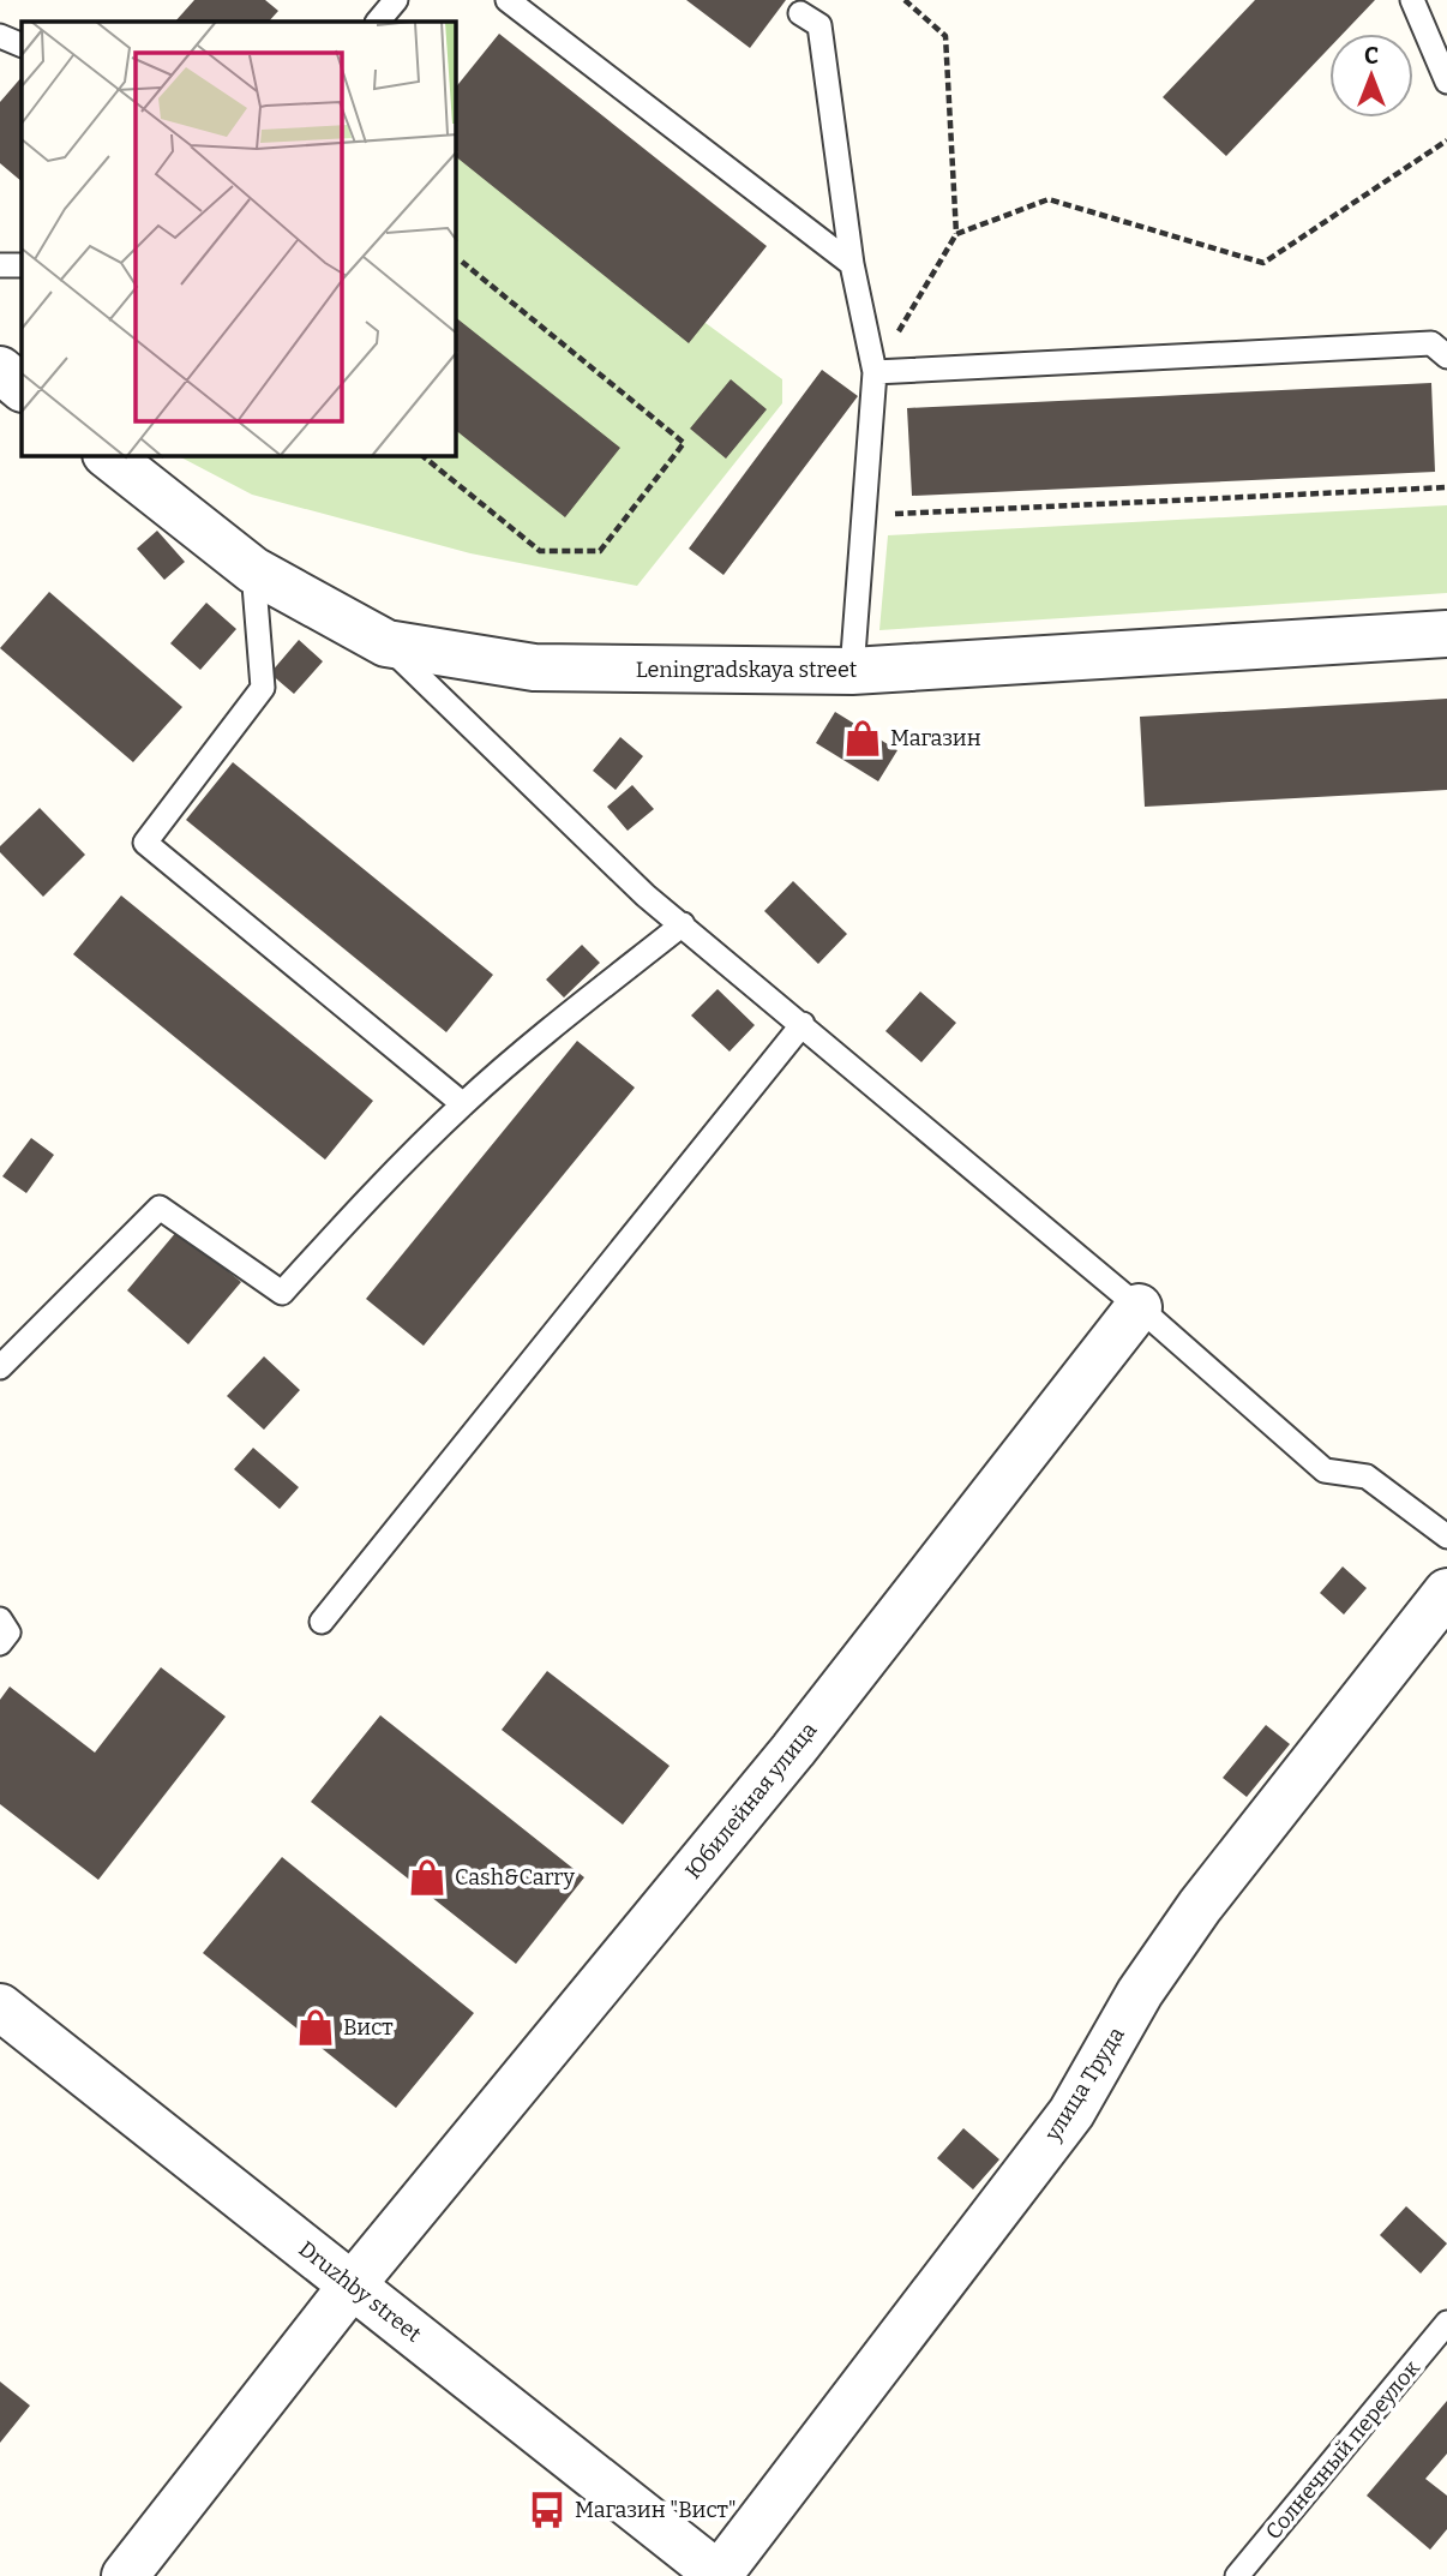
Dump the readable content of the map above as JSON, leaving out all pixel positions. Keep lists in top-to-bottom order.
{
  "streets": {
    "street": [
      "Leningradskaya street",
      "Юбилейная улица",
      "улица Труда",
      "Druzhby street"
    ],
    "lane": ["Солнечный переулок"]
  },
  "crossings": [
    ["Юбилейная улица", "Druzhby street"],
    ["улица Труда", "Druzhby street"]
  ],
  "places": {
    "shop": ["Магазин", "Cash&Carry", "Вист"],
    "bus stop": ["Магазин \"Вист\""]
  },
  "north": "top"
}
